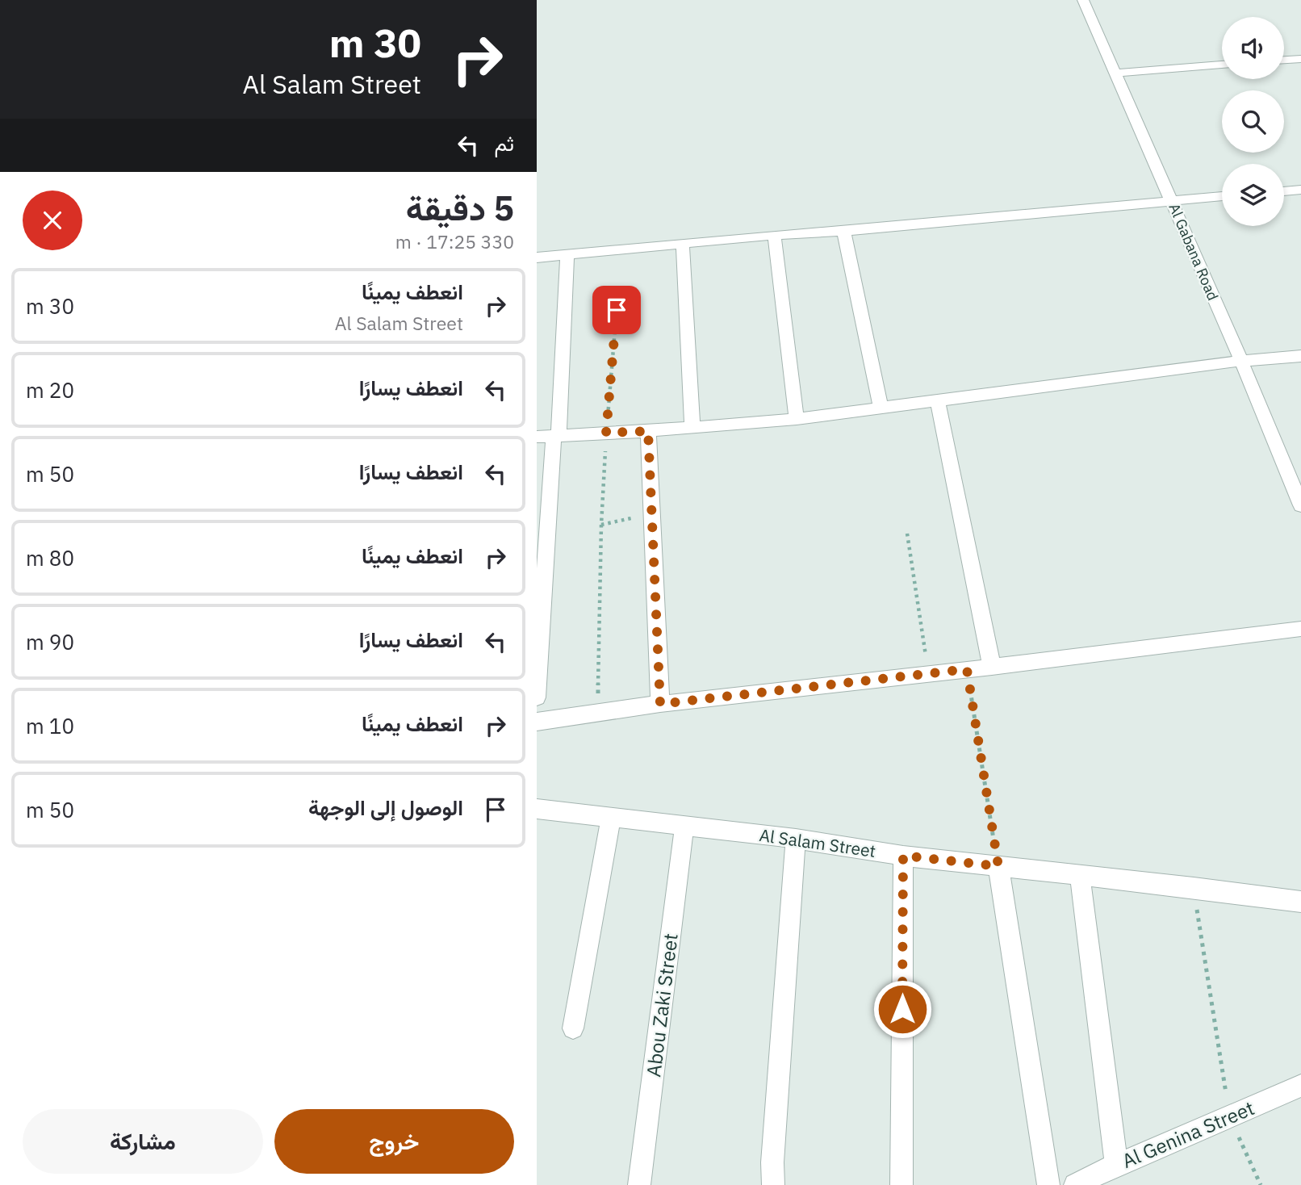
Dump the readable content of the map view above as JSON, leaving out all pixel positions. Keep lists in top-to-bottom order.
{
  "streets": {
    "street": [
      "Al Gabana Road",
      "Al Salam Street",
      "Abou Zaki Street",
      "Al Genina Street"
    ]
  },
  "crossings": [
    ["Al Salam Street", "Abou Zaki Street"]
  ],
  "page": {
    "turn": ["30 m", "Al Salam Street"],
    "then": "ثم",
    "heading": ["5 دقيقة", "330 m · 17:25"],
    "list": [
      {
        "name": "انعطف يمينًا",
        "note": "Al Salam Street",
        "value": "30 m"
      },
      {
        "name": "انعطف يسارًا",
        "value": "20 m"
      },
      {
        "name": "انعطف يسارًا",
        "value": "50 m"
      },
      {
        "name": "انعطف يمينًا",
        "value": "80 m"
      },
      {
        "name": "انعطف يسارًا",
        "value": "90 m"
      },
      {
        "name": "انعطف يمينًا",
        "value": "10 m"
      },
      {
        "name": "الوصول إلى الوجهة",
        "value": "50 m"
      }
    ],
    "buttons": ["خروج", "مشاركة"]
  }
}
